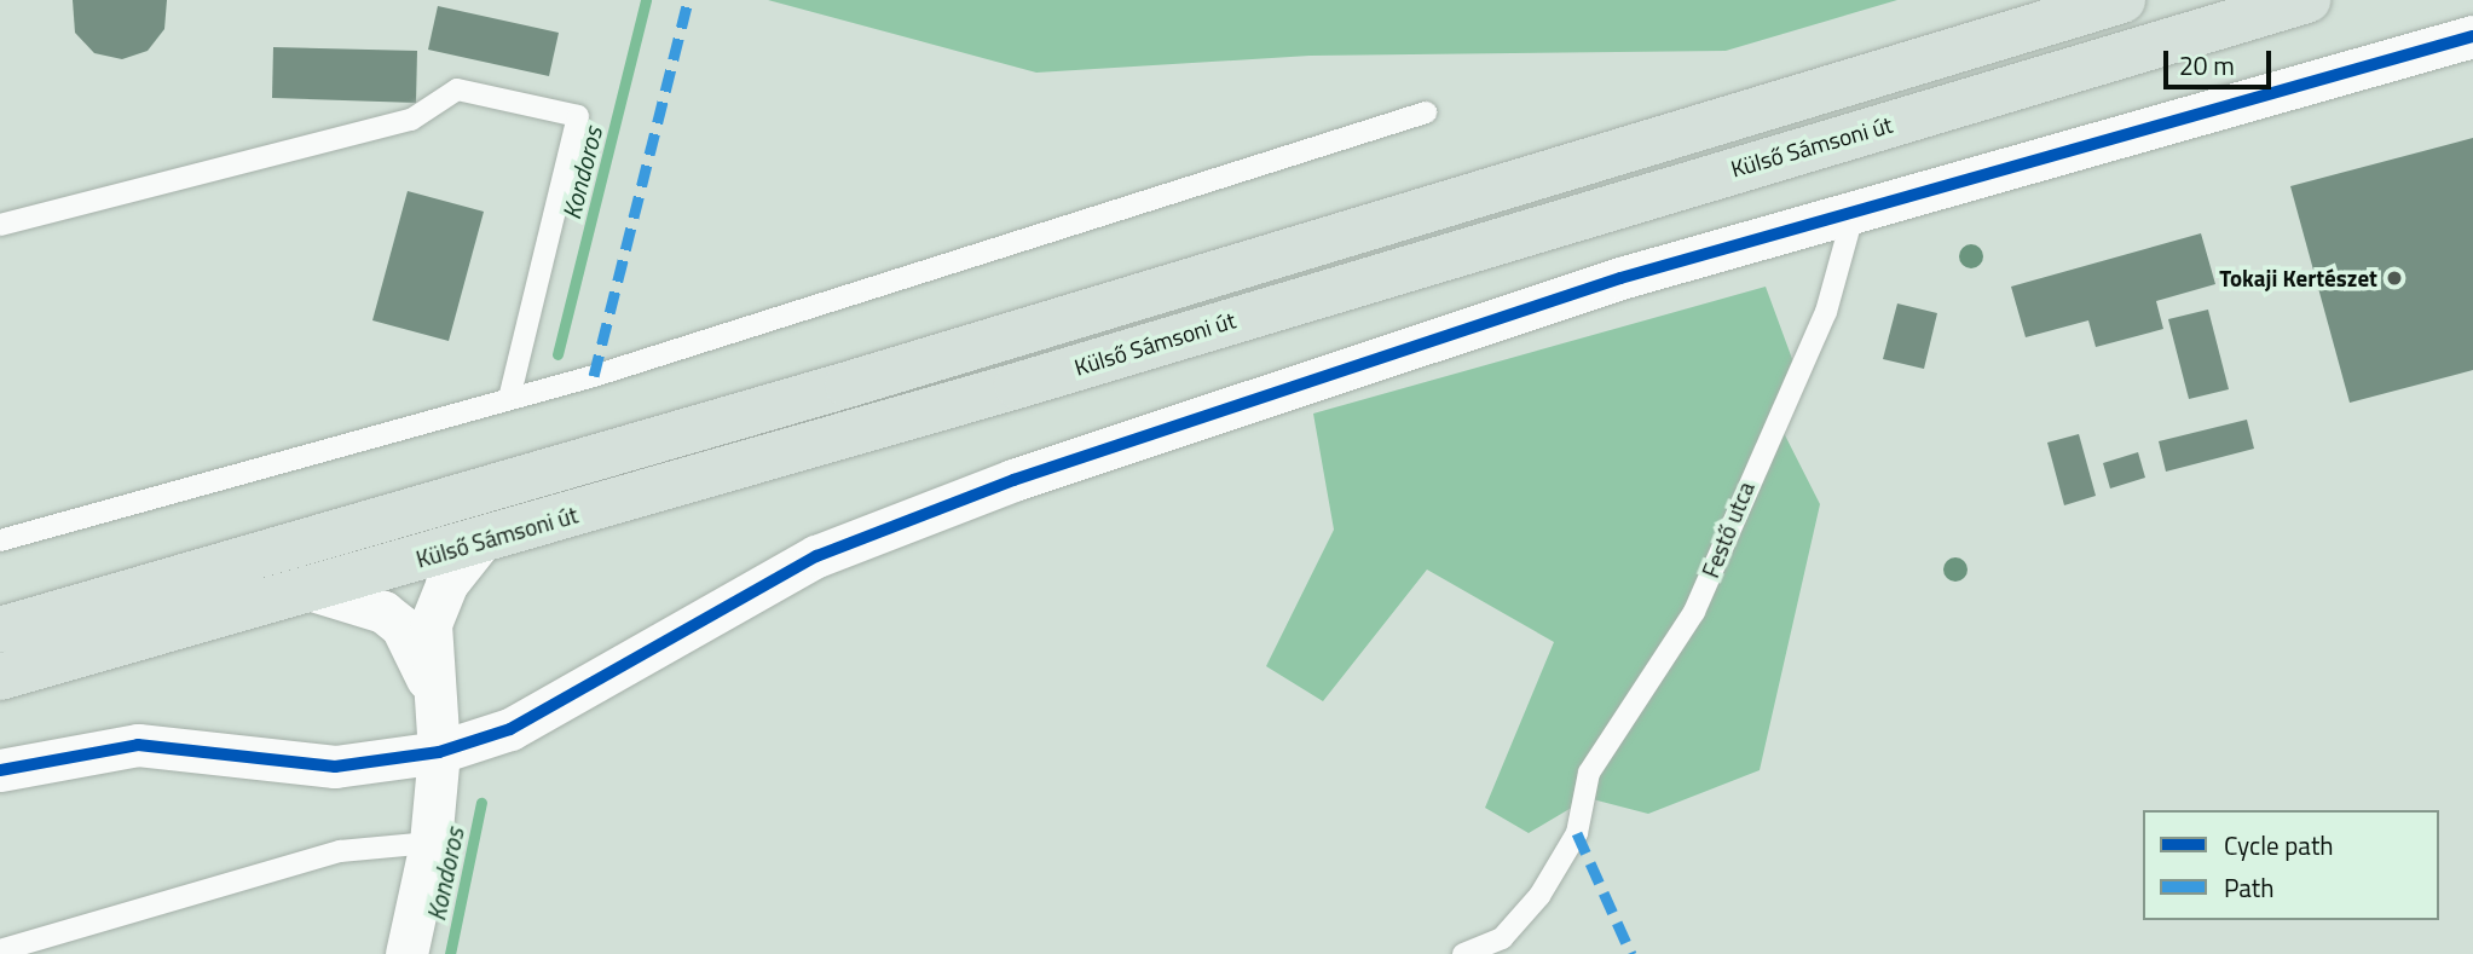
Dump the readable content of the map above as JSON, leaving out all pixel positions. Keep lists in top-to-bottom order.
{
  "streets": {
    "main road": ["Külső Sámsoni út"],
    "lane": ["Festő utca"]
  },
  "water": ["Kondoros"],
  "places": ["Tokaji Kertészet"],
  "legend": ["Cycle path", "Path"],
  "scale_bar": "20 m"
}
